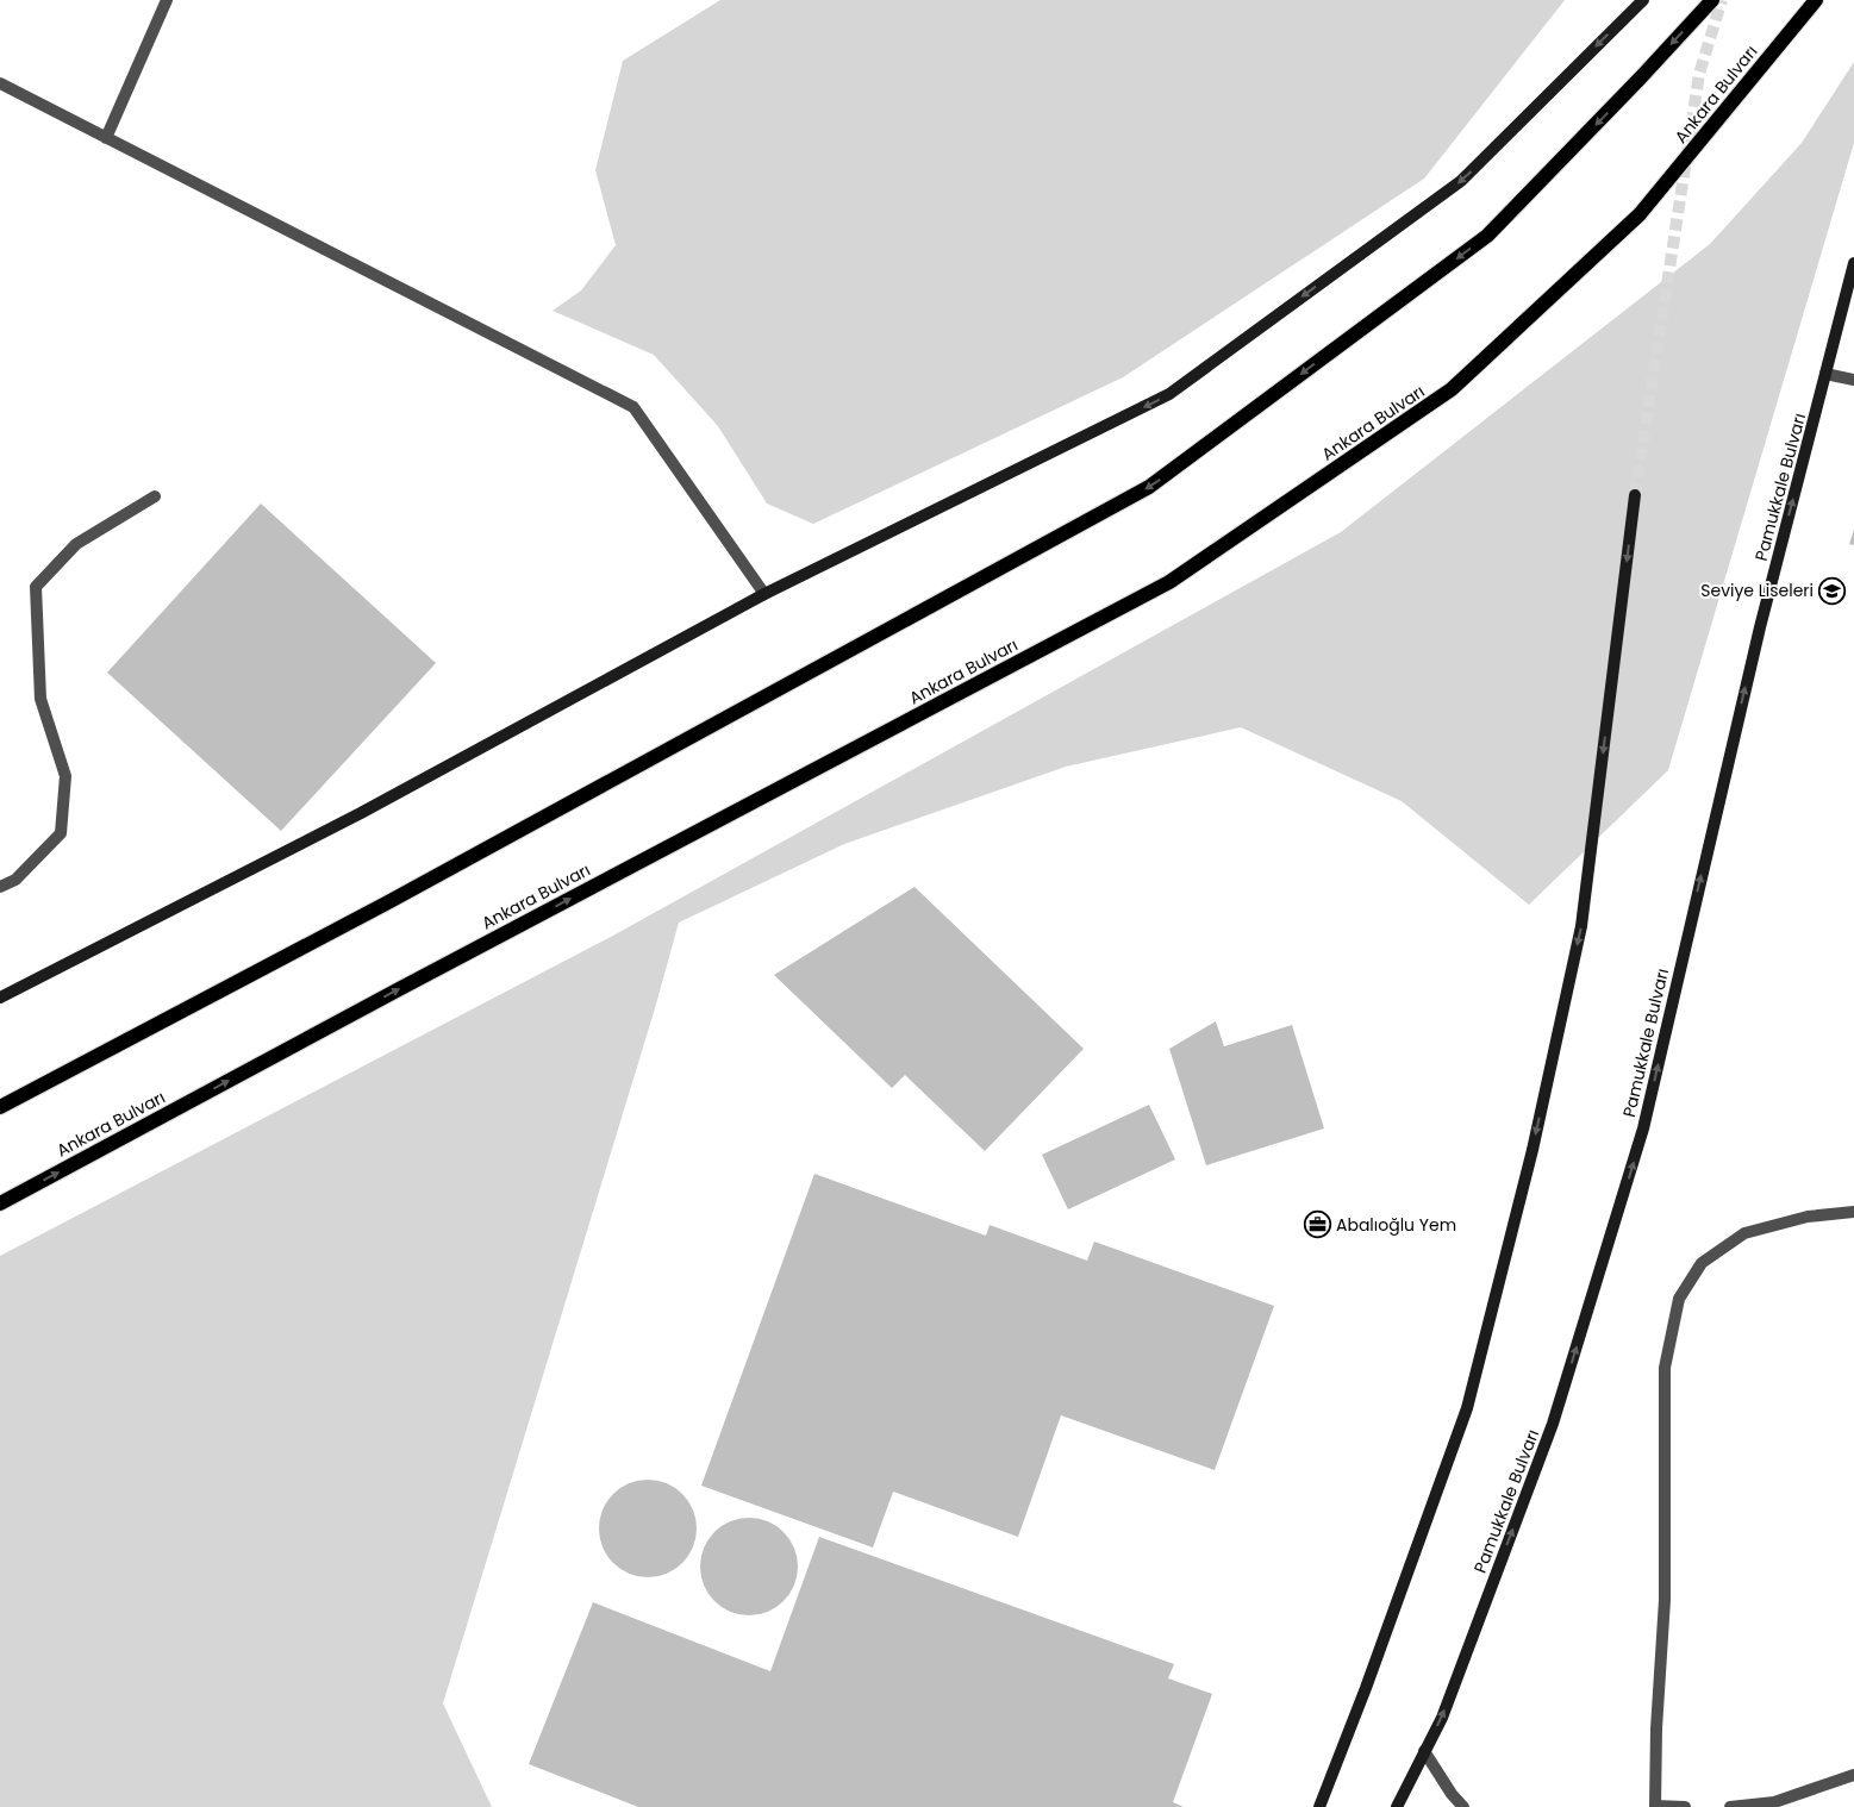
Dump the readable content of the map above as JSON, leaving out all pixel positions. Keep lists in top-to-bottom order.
{
  "streets": {
    "main road": ["Ankara Bulvarı", "Pamukkale Bulvarı"]
  },
  "places": {
    "school or university": ["Seviye Liseleri"],
    "office": ["Abalıoğlu Yem"]
  }
}
